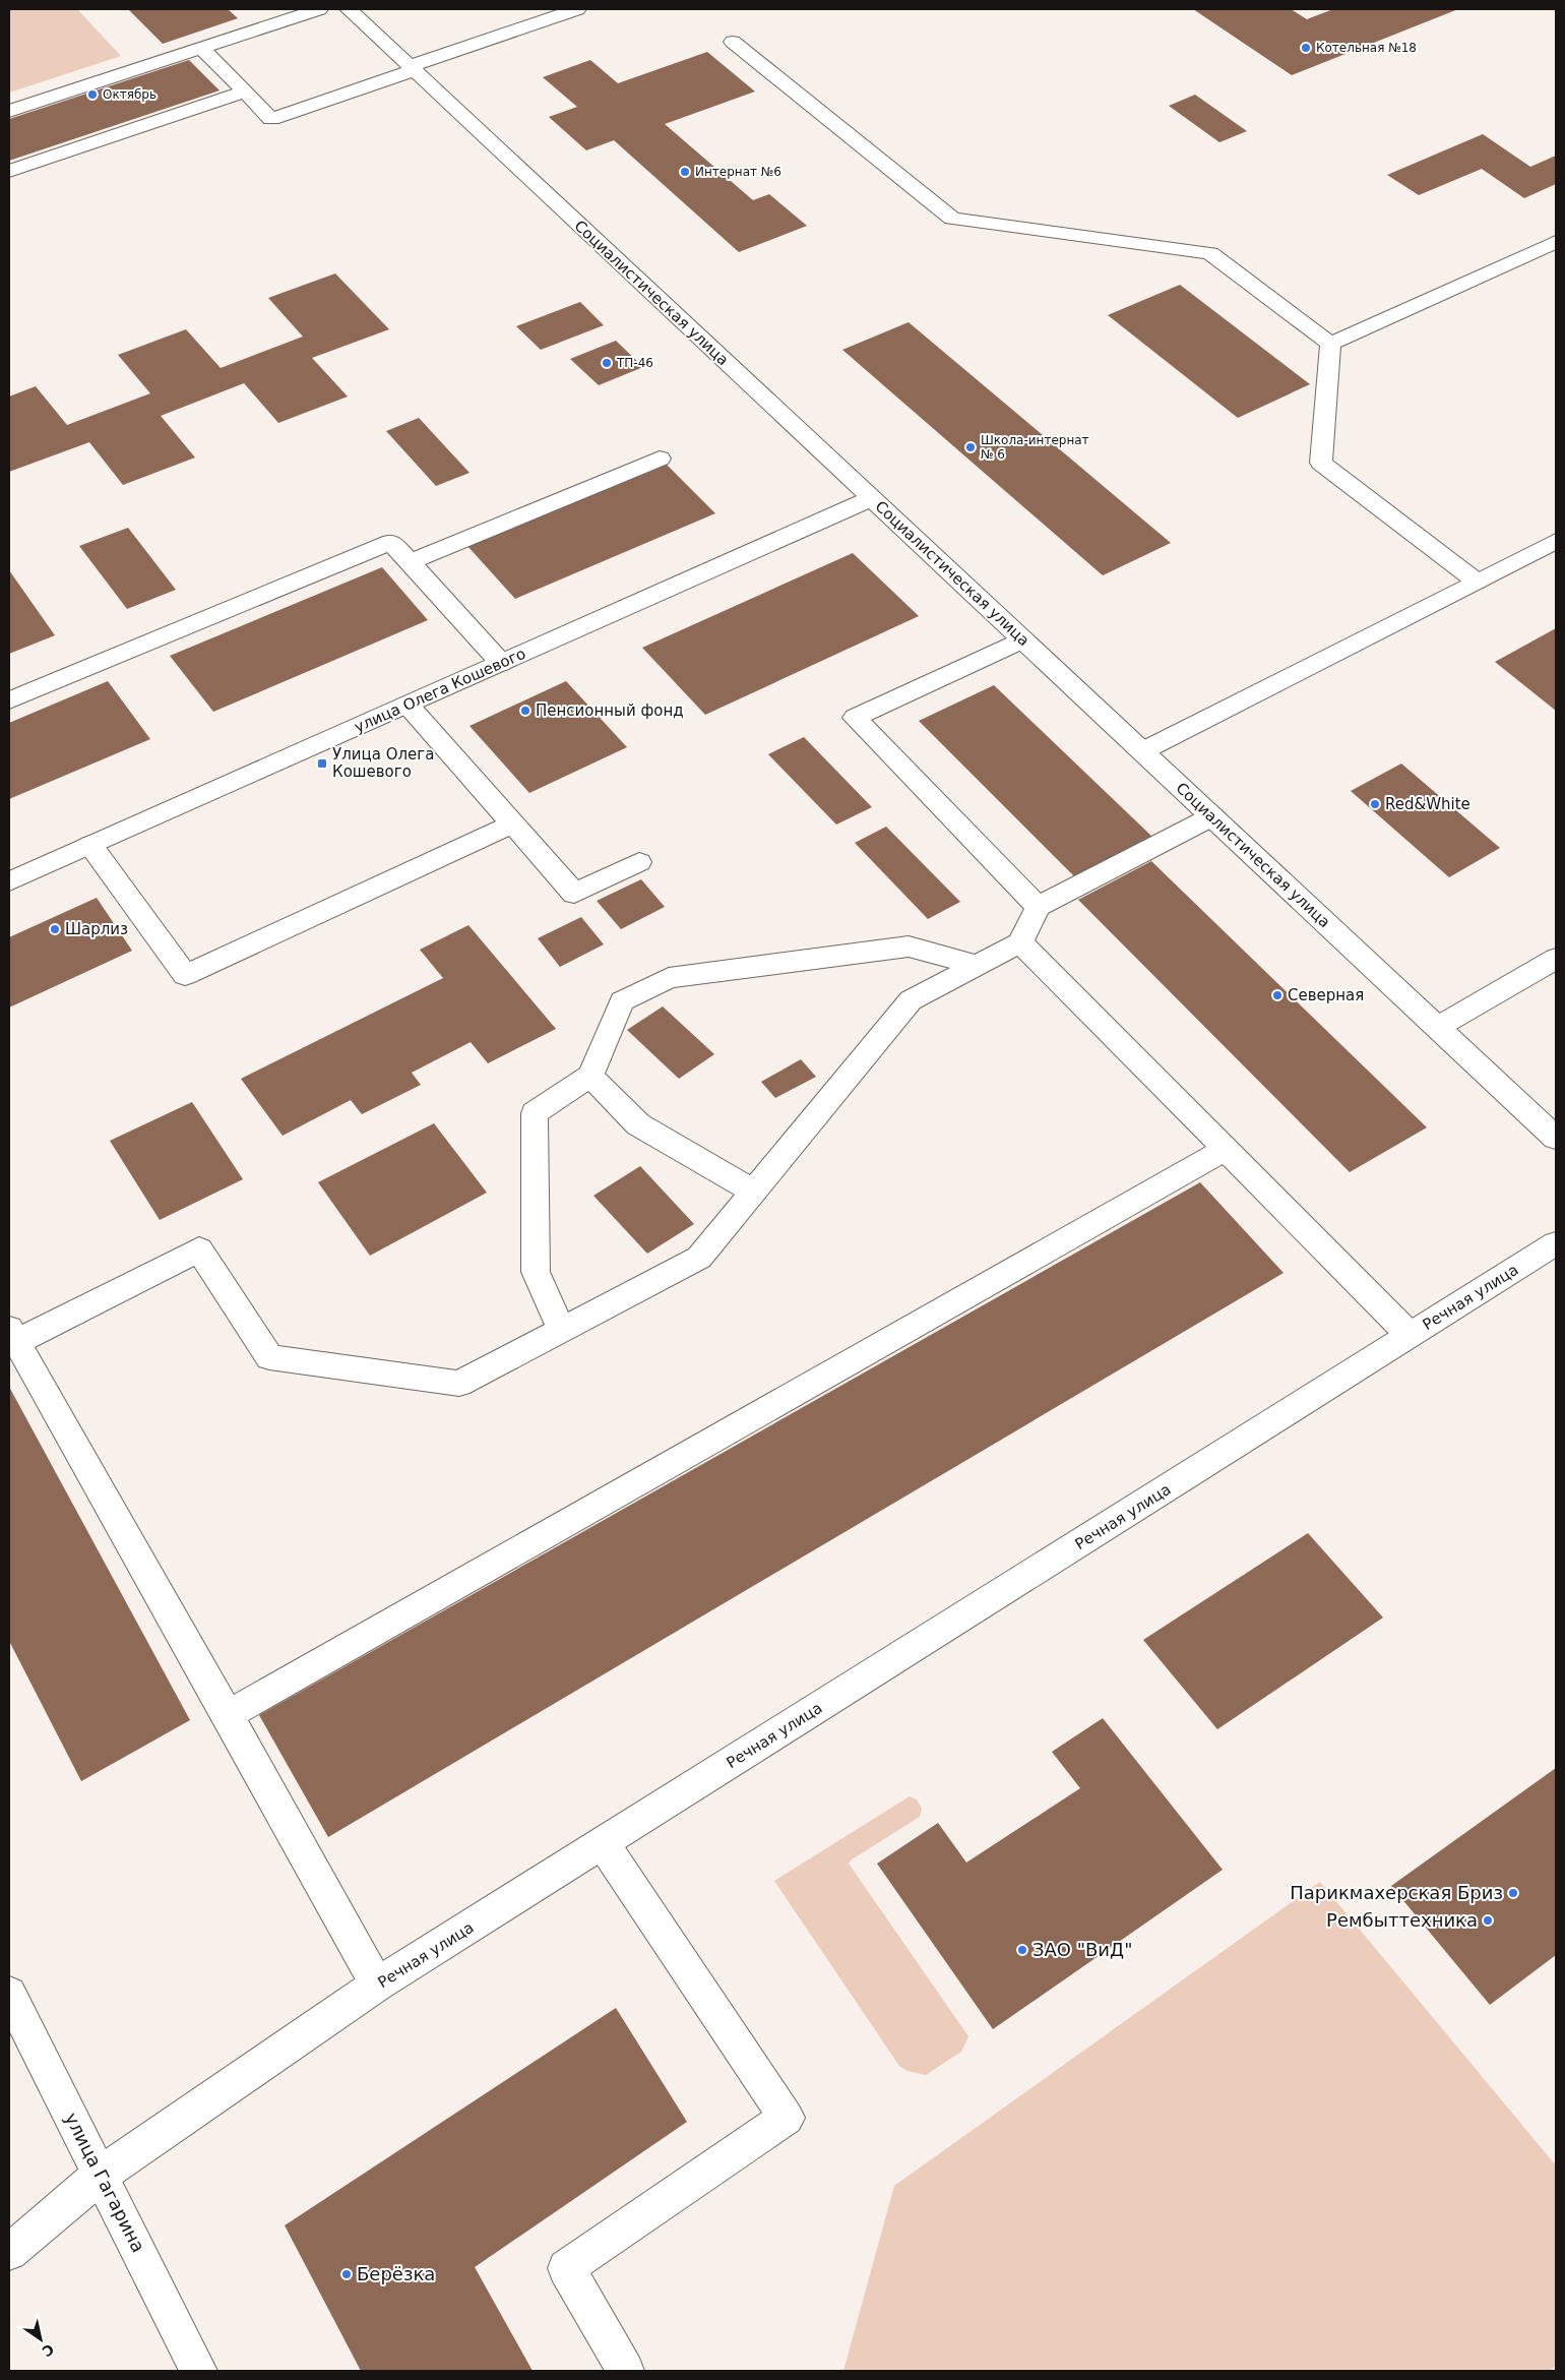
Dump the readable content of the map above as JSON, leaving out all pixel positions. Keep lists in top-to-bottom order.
{
  "streets": {
    "street": [
      "Социалистическая улица",
      "улица Олега Кошевого",
      "Речная улица",
      "улица Гагарина"
    ]
  },
  "crossings": [
    ["Социалистическая улица", "улица Олега Кошевого"],
    ["Речная улица", "улица Гагарина"]
  ],
  "places": {
    "other": [
      "Котельная №18",
      "Октябрь",
      "Интернат №6",
      "ТП-46",
      "Школа-интернат № 6",
      "Пенсионный фонд",
      "Red&White",
      "Шарлиз",
      "Северная",
      "Парикмахерская Бриз",
      "Рембыттехника",
      "ЗАО \"ВиД\"",
      "Берёзка"
    ],
    "transit": ["Улица Олега Кошевого"]
  },
  "north": "bottom right"
}
